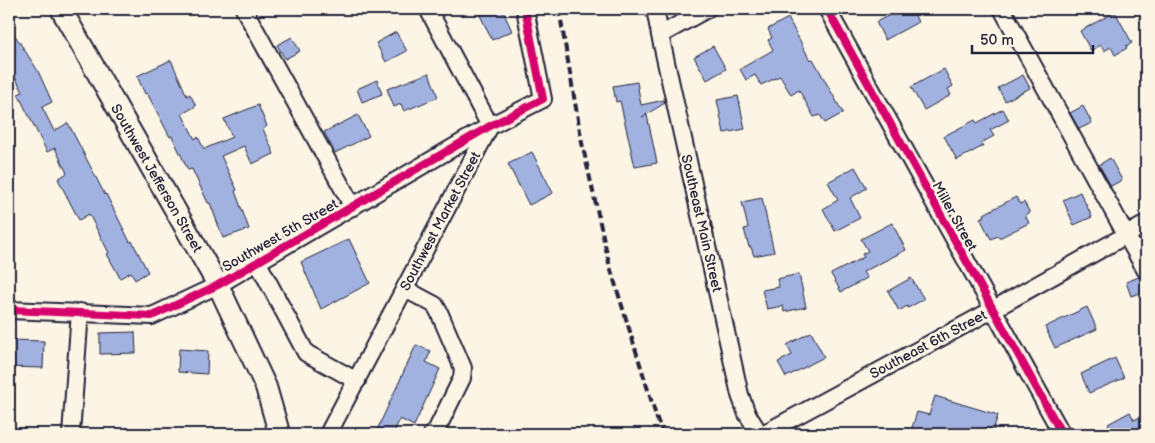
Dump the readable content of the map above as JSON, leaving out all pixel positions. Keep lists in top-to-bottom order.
{
  "streets": {
    "main road": ["Southwest Jefferson Street"],
    "street": [
      "Miller Street",
      "Southwest Market Street",
      "Southeast Main Street",
      "Southwest 5th Street",
      "Southeast 6th Street"
    ]
  },
  "crossings": [
    ["Southwest Jefferson Street", "Southwest 5th Street"],
    ["Miller Street", "Southeast 6th Street"],
    ["Southwest Market Street", "Southwest 5th Street"],
    ["Southeast Main Street", "Southeast 6th Street"]
  ],
  "scale_bar": "50 m"
}
